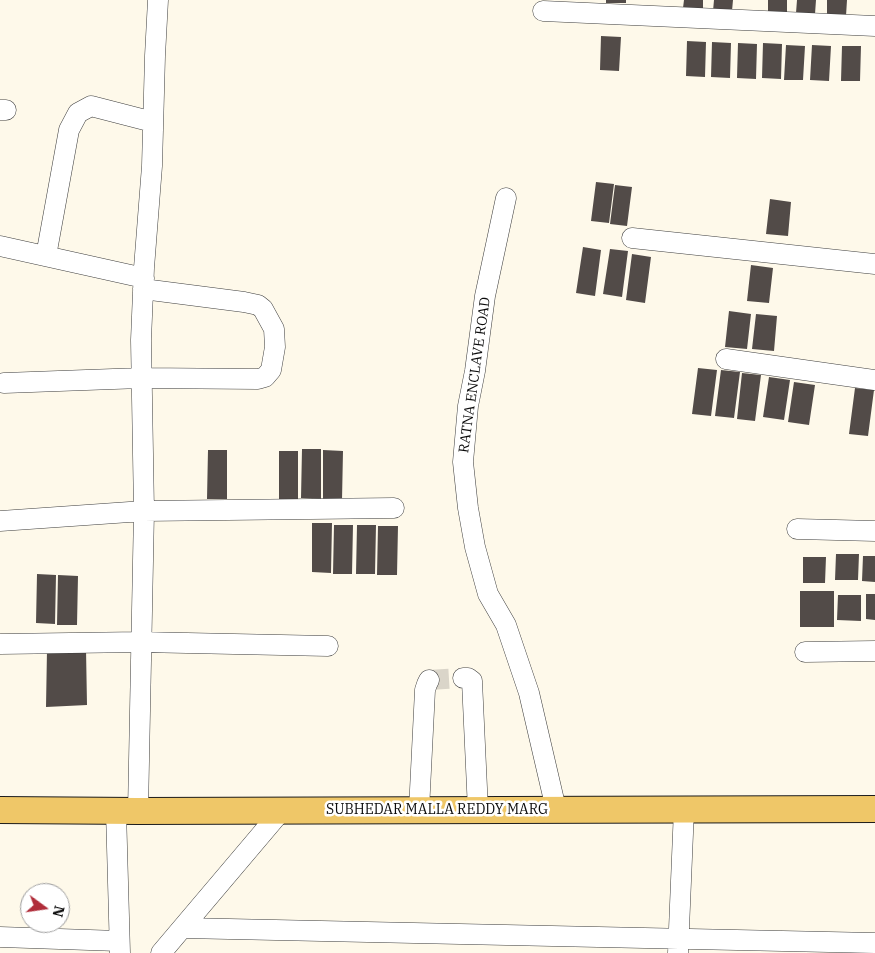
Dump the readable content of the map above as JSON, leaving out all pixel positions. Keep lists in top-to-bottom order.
{
  "streets": {
    "main road": ["SUBHEDAR MALLA REDDY MARG"],
    "street": ["RATNA ENCLAVE ROAD"]
  },
  "crossings": [
    ["RATNA ENCLAVE ROAD", "SUBHEDAR MALLA REDDY MARG"]
  ],
  "north": "right"
}
